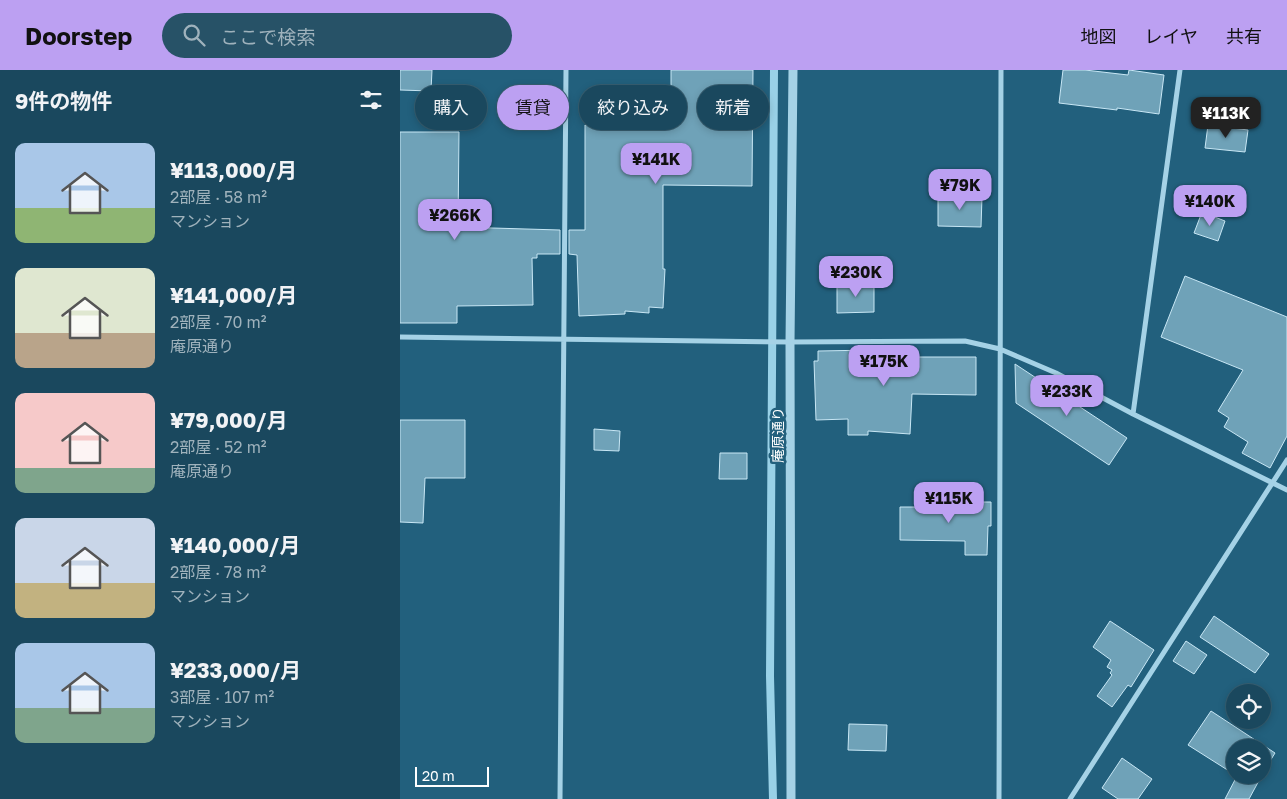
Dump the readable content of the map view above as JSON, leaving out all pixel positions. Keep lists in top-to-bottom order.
{
  "streets": {
    "street": ["庵原通り"]
  },
  "scale_bar": "20 m",
  "page": {
    "header": "Doorstep",
    "search": "ここで検索",
    "nav": ["地図", "レイヤ", "共有"],
    "heading": "9件の物件",
    "chip": [
      "購入",
      "賃貸",
      "絞り込み",
      "新着"
    ],
    "price": [
      "¥113K",
      "¥141K",
      "¥79K",
      "¥140K",
      "¥266K",
      "¥230K",
      "¥175K",
      "¥233K",
      "¥115K"
    ],
    "list": [
      {
        "name": "¥113,000/月",
        "note": "2部屋 · 58 m² · マンション"
      },
      {
        "name": "¥141,000/月",
        "note": "2部屋 · 70 m² · 庵原通り"
      },
      {
        "name": "¥79,000/月",
        "note": "2部屋 · 52 m² · 庵原通り"
      },
      {
        "name": "¥140,000/月",
        "note": "2部屋 · 78 m² · マンション"
      },
      {
        "name": "¥233,000/月",
        "note": "3部屋 · 107 m² · マンション"
      }
    ],
    "scale": "20 m"
  }
}
